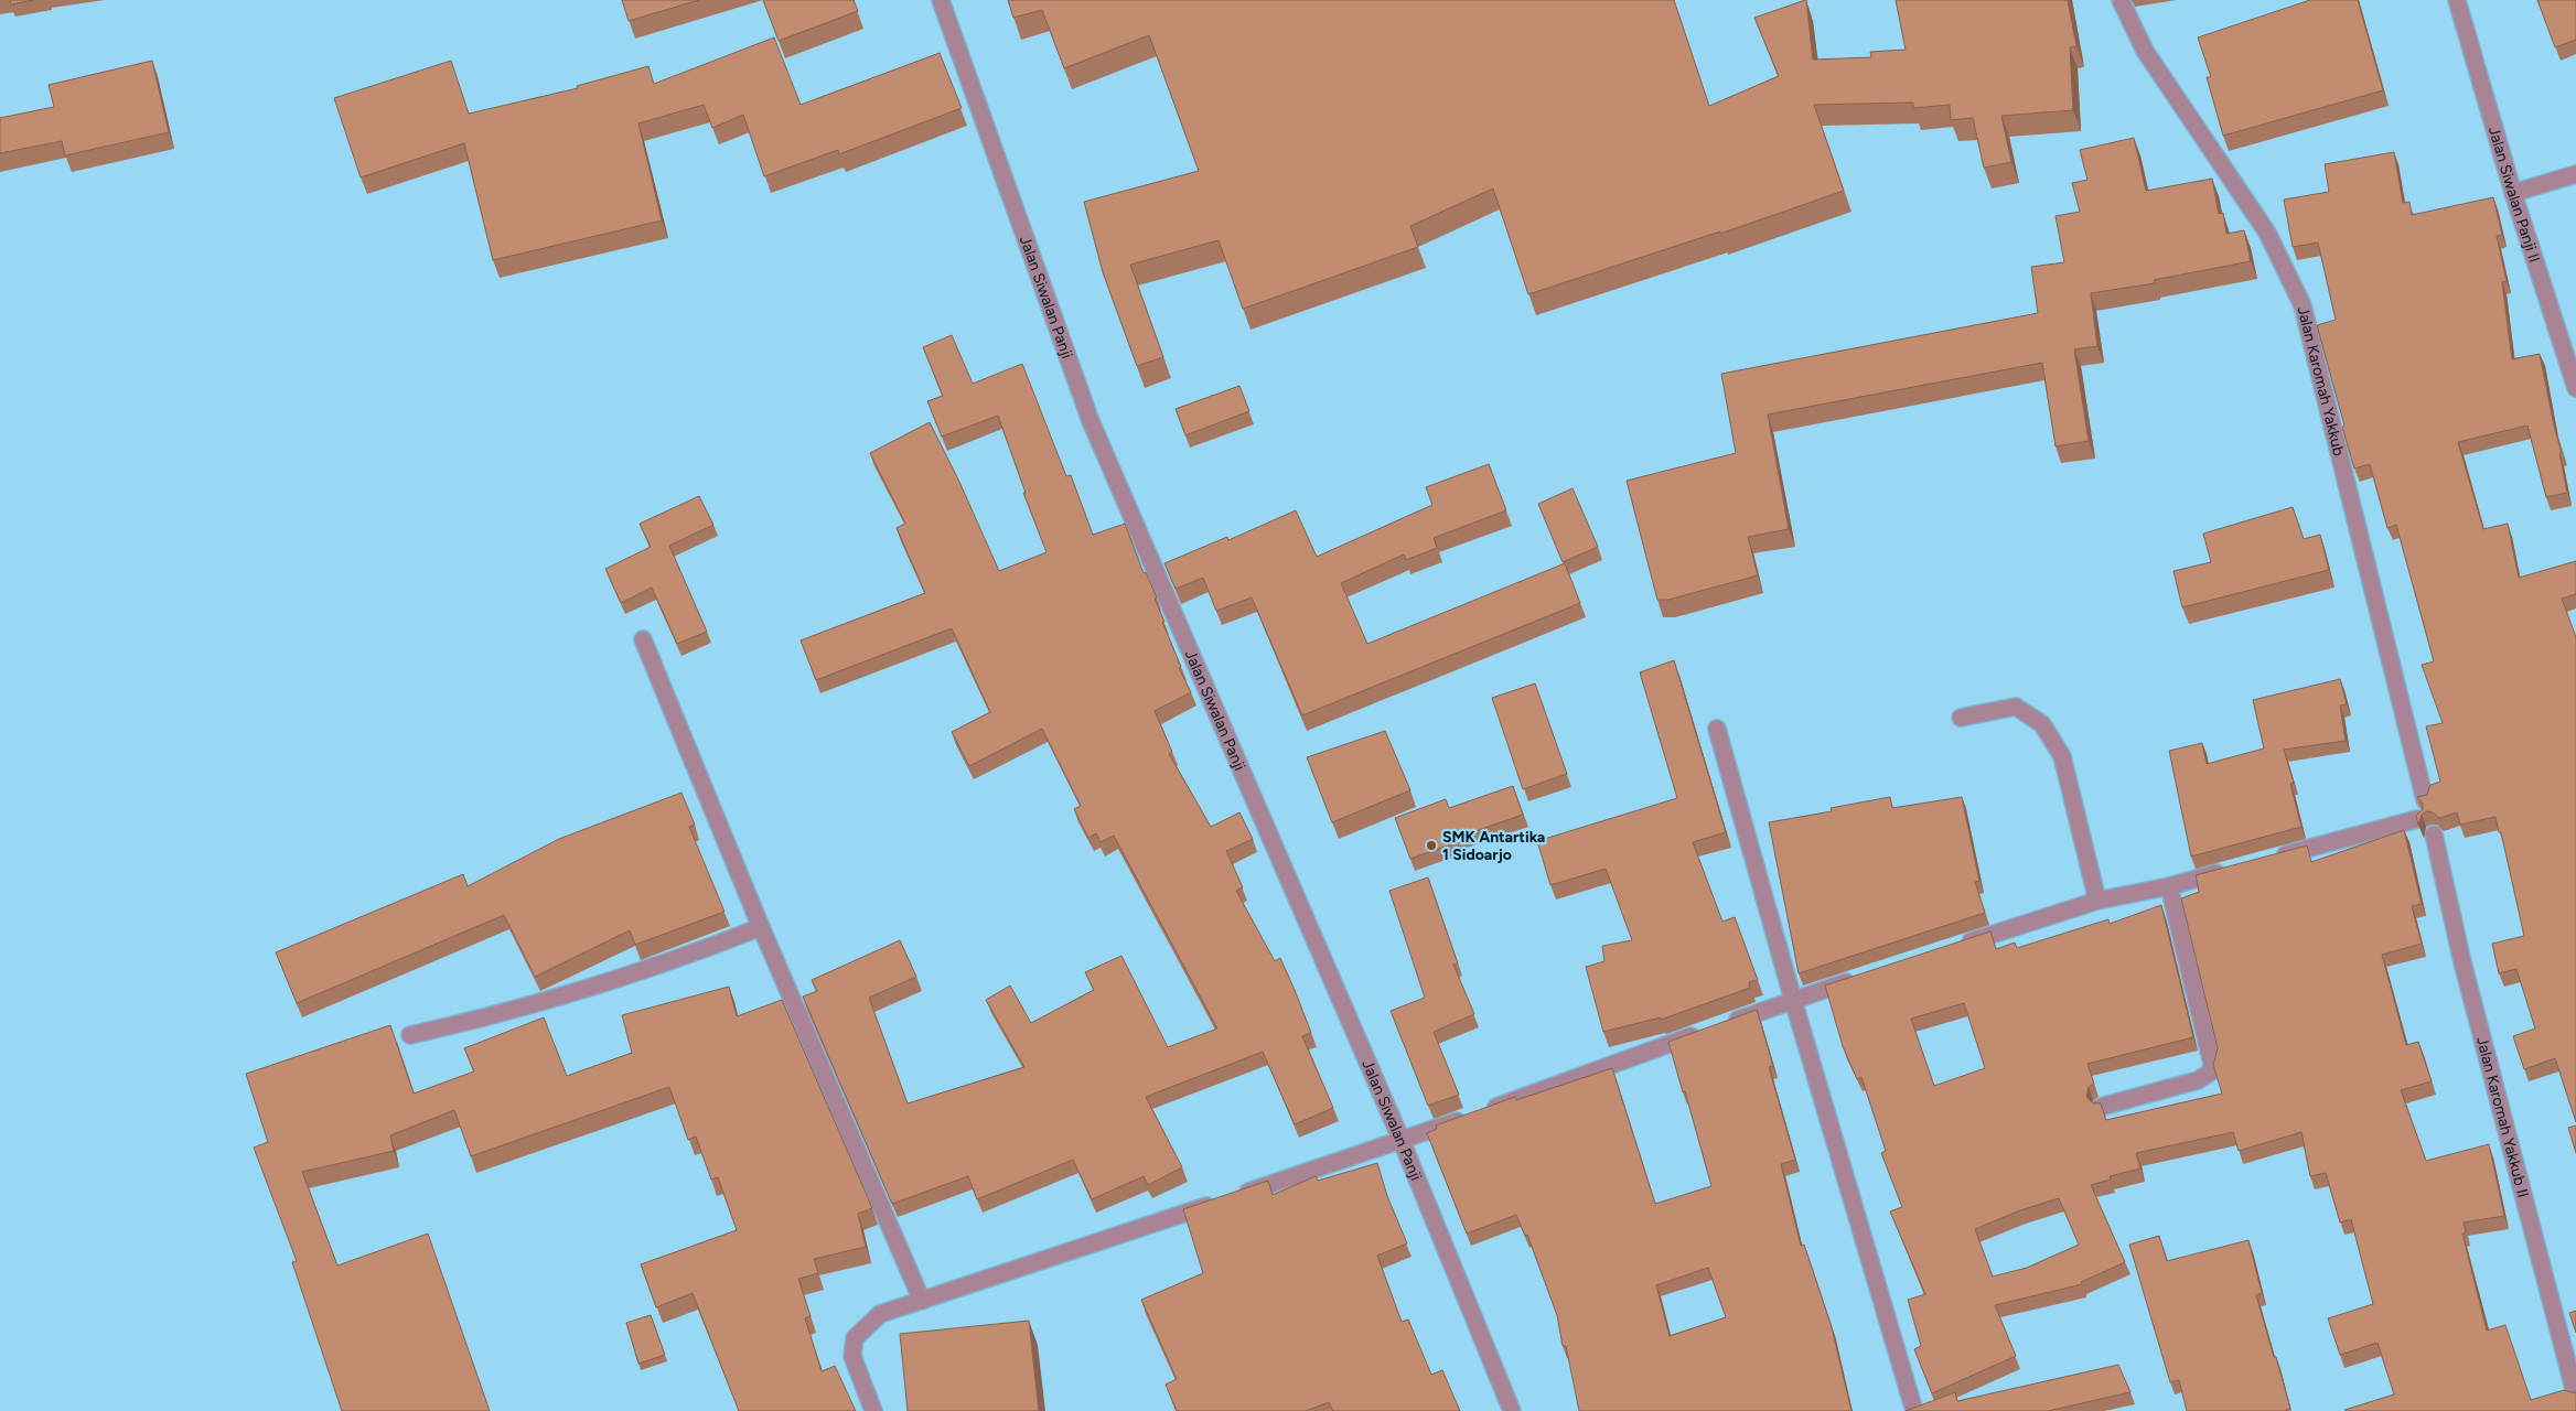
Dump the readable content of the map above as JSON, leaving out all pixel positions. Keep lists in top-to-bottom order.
{
  "streets": {
    "street": [
      "Jalan Siwalan Panji II",
      "Jalan Siwalan Panji",
      "Jalan Karomah Yakkub",
      "Jalan Karomah Yakkub II"
    ]
  },
  "places": ["SMK Antartika 1 Sidoarjo"]
}
